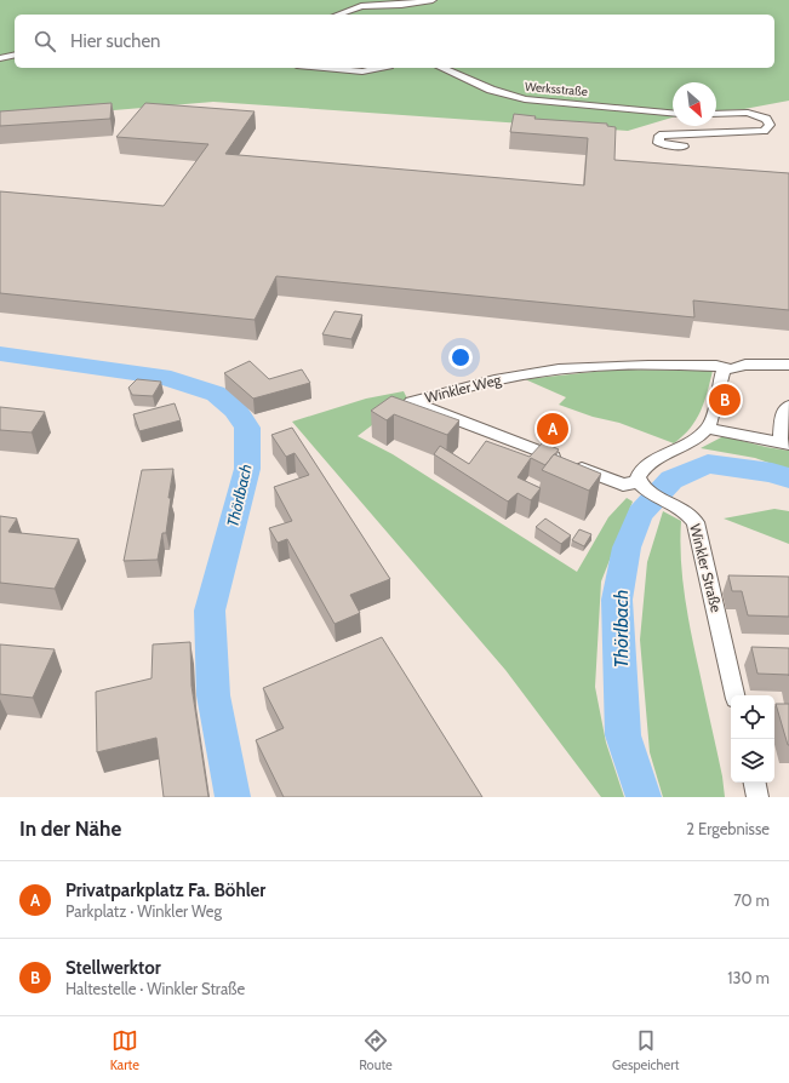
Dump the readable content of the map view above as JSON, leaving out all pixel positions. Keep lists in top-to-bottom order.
{
  "streets": {
    "street": ["Werksstraße", "Winkler Weg", "Winkler Straße"]
  },
  "crossings": [
    ["Winkler Weg", "Winkler Straße"]
  ],
  "water": ["Thörlbach"],
  "north": "bottom right",
  "page": {
    "search": "Hier suchen",
    "pins": ["B", "A"],
    "heading": ["In der Nähe", "2 Ergebnisse"],
    "list": [
      {
        "mark": "A",
        "name": "Privatparkplatz Fa. Böhler",
        "note": "Parkplatz · Winkler Weg",
        "value": "70 m"
      },
      {
        "mark": "B",
        "name": "Stellwerktor",
        "note": "Haltestelle · Winkler Straße",
        "value": "130 m"
      }
    ],
    "nav": ["Karte", "Route", "Gespeichert"]
  }
}
